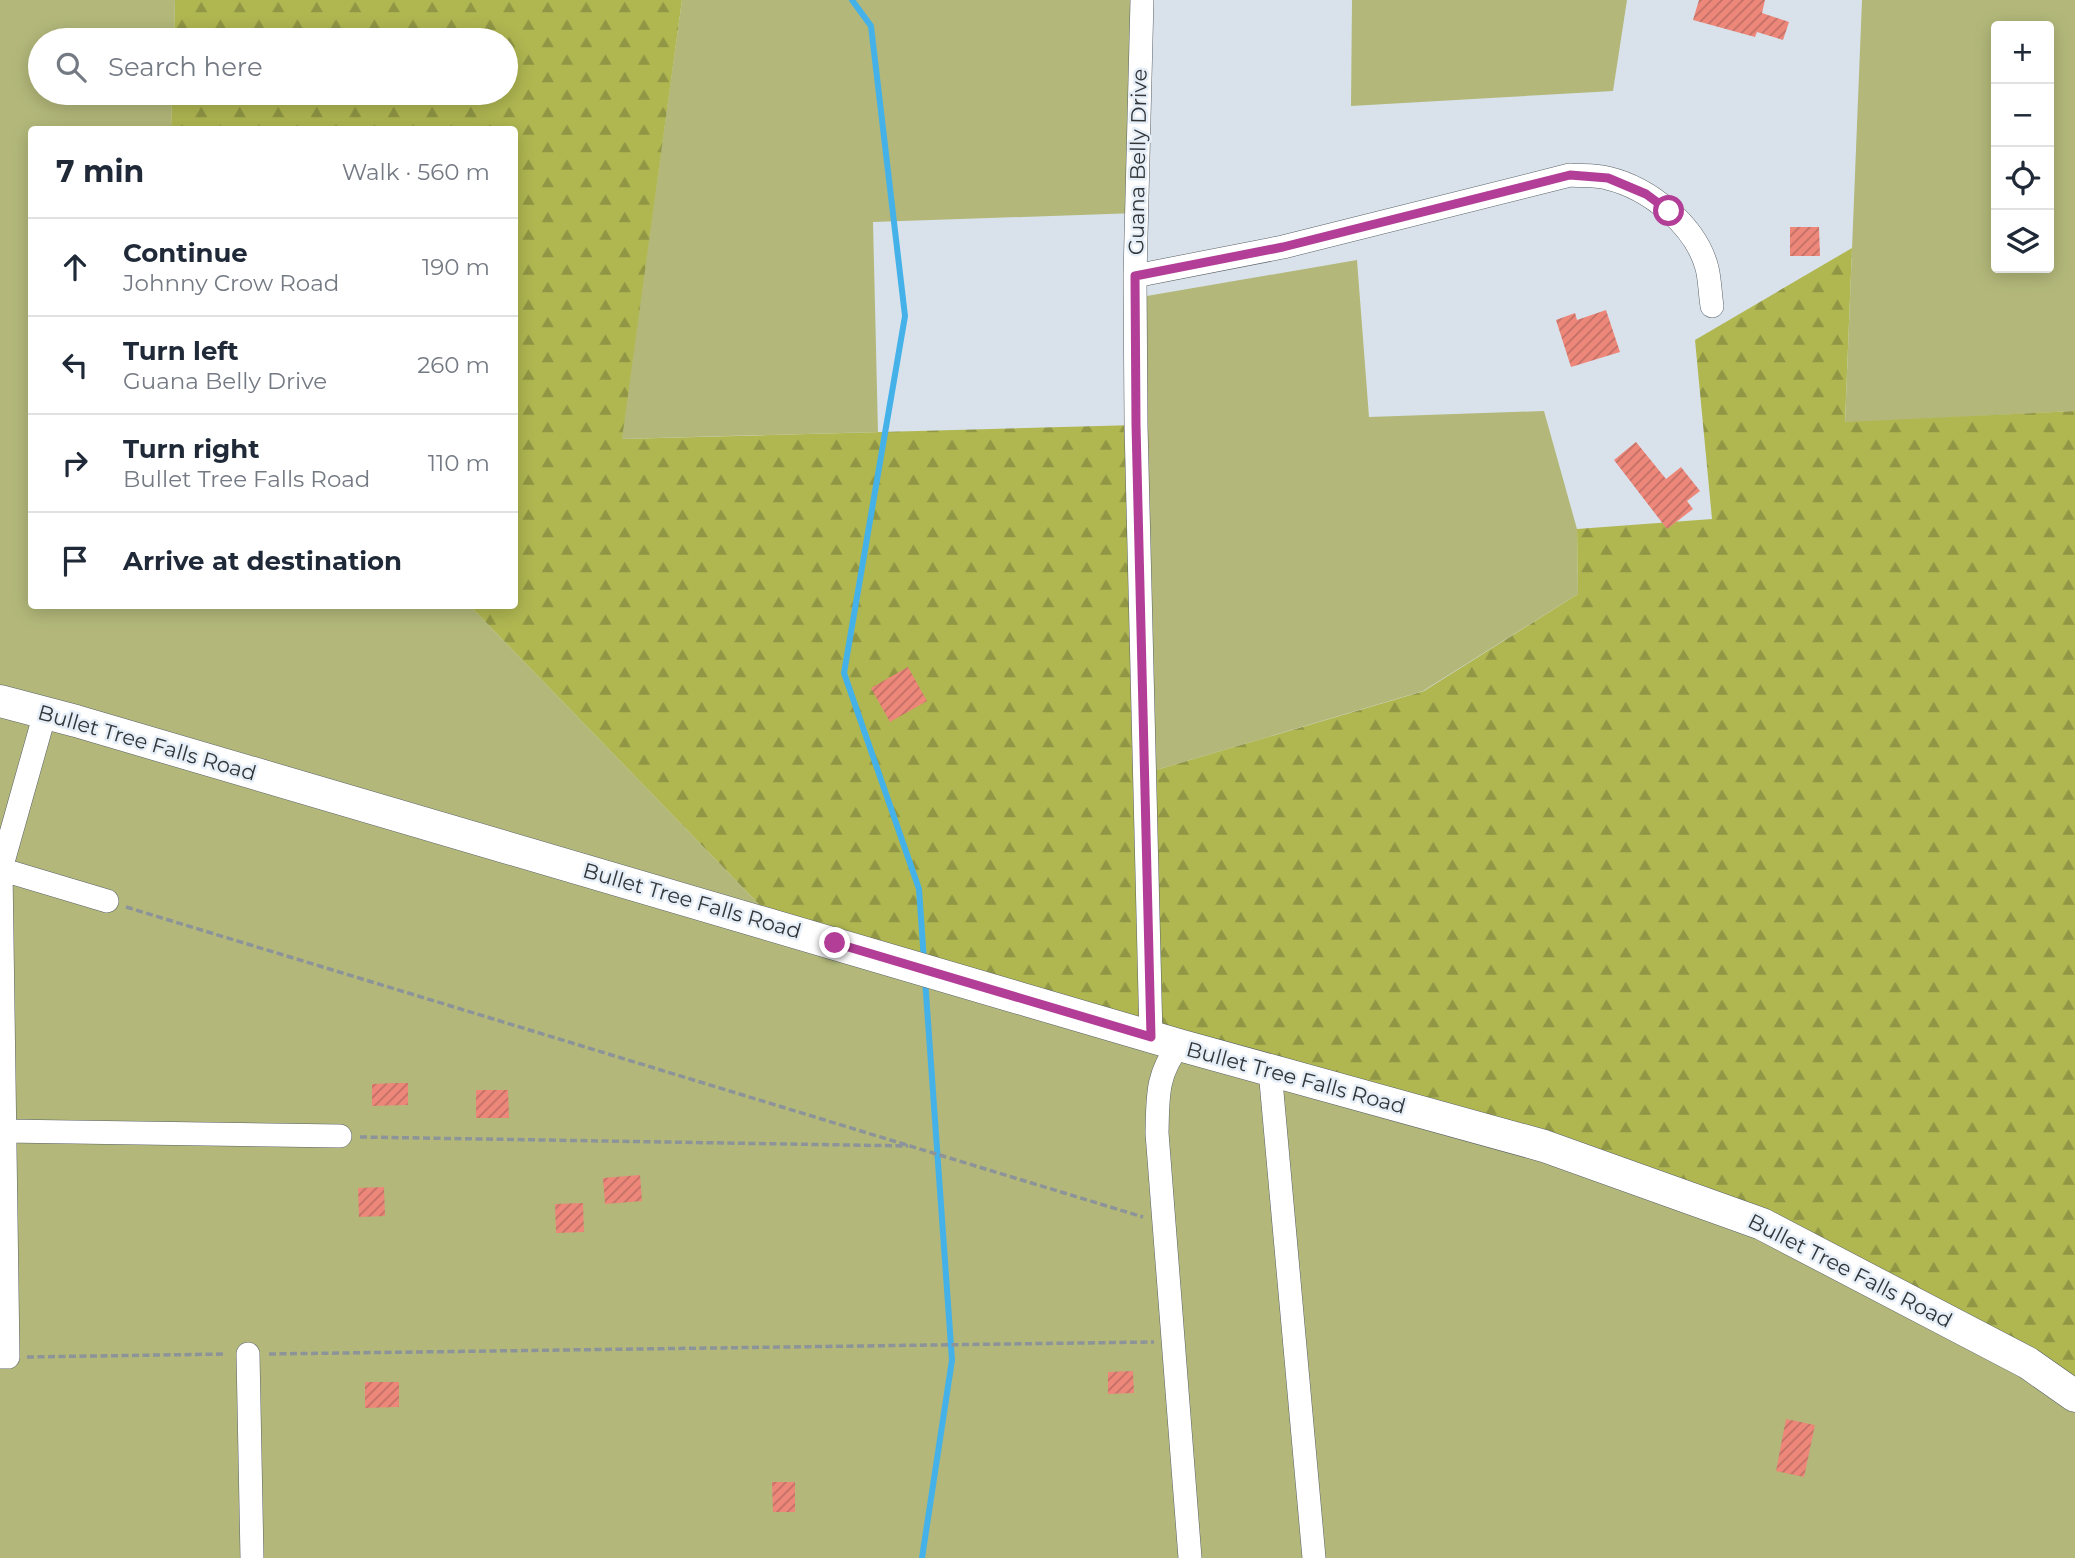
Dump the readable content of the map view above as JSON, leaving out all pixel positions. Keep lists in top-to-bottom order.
{
  "streets": {
    "main road": ["Bullet Tree Falls Road"],
    "street": ["Guana Belly Drive"]
  },
  "crossings": [
    ["Guana Belly Drive", "Bullet Tree Falls Road"]
  ],
  "page": {
    "map_buttons": ["+", "−"],
    "search": "Search here",
    "heading": ["7 min", "Walk · 560 m"],
    "list": [
      ["Continue", "Johnny Crow Road", "190 m"],
      ["Turn left", "Guana Belly Drive", "260 m"],
      ["Turn right", "Bullet Tree Falls Road", "110 m"],
      "Arrive at destination"
    ]
  }
}
